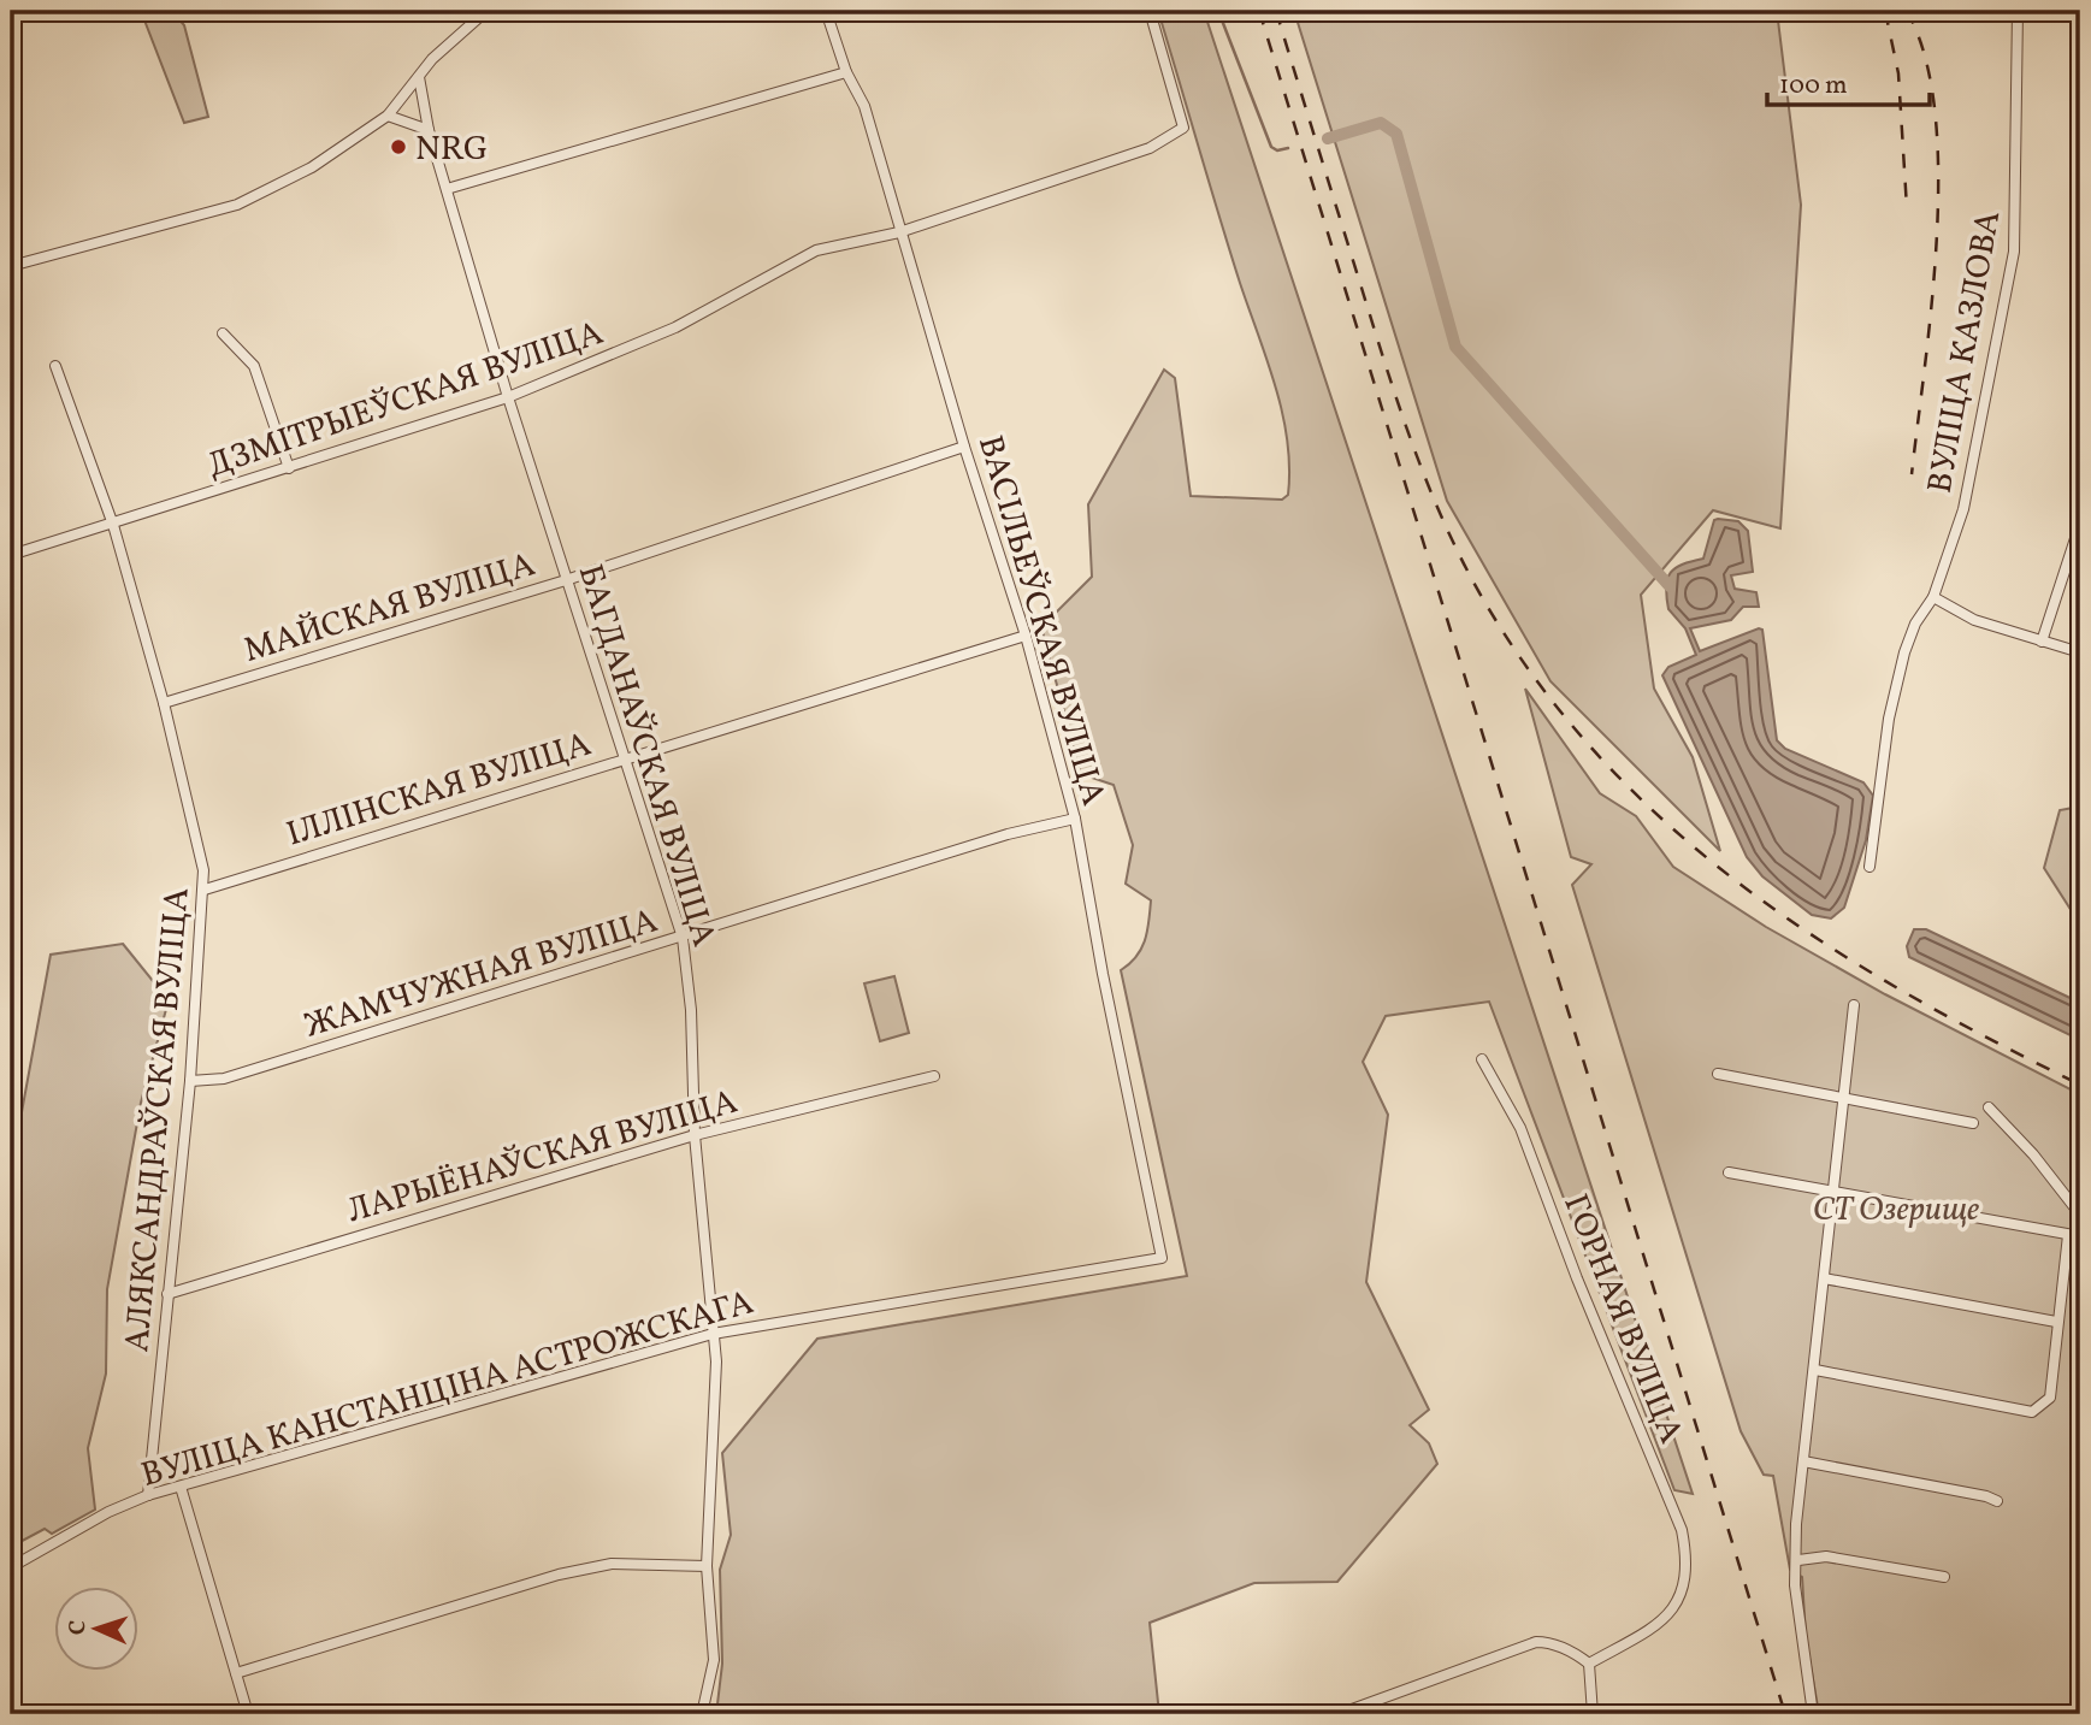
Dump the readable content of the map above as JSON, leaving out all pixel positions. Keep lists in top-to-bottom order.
{
  "streets": {
    "street": [
      "ВУЛІЦА КАЗЛОВА",
      "ДЗМІТРЫЕЎСКАЯ ВУЛІЦА",
      "МАЙСКАЯ ВУЛІЦА",
      "ВАСІЛЬЕЎСКАЯ ВУЛІЦА",
      "БАГДАНАЎСКАЯ ВУЛІЦА",
      "ІЛЛІНСКАЯ ВУЛІЦА",
      "ЖАМЧУЖНАЯ ВУЛІЦА",
      "АЛЯКСАНДРАЎСКАЯ ВУЛІЦА",
      "ЛАРЫЁНАЎСКАЯ ВУЛІЦА",
      "ГОРНАЯ ВУЛІЦА",
      "ВУЛІЦА КАНСТАНЦІНА АСТРОЖСКАГА"
    ]
  },
  "crossings": [
    ["ДЗМІТРЫЕЎСКАЯ ВУЛІЦА", "ВАСІЛЬЕЎСКАЯ ВУЛІЦА"],
    ["ДЗМІТРЫЕЎСКАЯ ВУЛІЦА", "БАГДАНАЎСКАЯ ВУЛІЦА"],
    ["ДЗМІТРЫЕЎСКАЯ ВУЛІЦА", "АЛЯКСАНДРАЎСКАЯ ВУЛІЦА"],
    ["МАЙСКАЯ ВУЛІЦА", "ВАСІЛЬЕЎСКАЯ ВУЛІЦА"],
    ["МАЙСКАЯ ВУЛІЦА", "БАГДАНАЎСКАЯ ВУЛІЦА"],
    ["МАЙСКАЯ ВУЛІЦА", "АЛЯКСАНДРАЎСКАЯ ВУЛІЦА"],
    ["ВАСІЛЬЕЎСКАЯ ВУЛІЦА", "ІЛЛІНСКАЯ ВУЛІЦА"],
    ["ВАСІЛЬЕЎСКАЯ ВУЛІЦА", "ЖАМЧУЖНАЯ ВУЛІЦА"],
    ["ВАСІЛЬЕЎСКАЯ ВУЛІЦА", "ВУЛІЦА КАНСТАНЦІНА АСТРОЖСКАГА"],
    ["БАГДАНАЎСКАЯ ВУЛІЦА", "ІЛЛІНСКАЯ ВУЛІЦА"],
    ["БАГДАНАЎСКАЯ ВУЛІЦА", "ЖАМЧУЖНАЯ ВУЛІЦА"],
    ["БАГДАНАЎСКАЯ ВУЛІЦА", "ЛАРЫЁНАЎСКАЯ ВУЛІЦА"],
    ["БАГДАНАЎСКАЯ ВУЛІЦА", "ВУЛІЦА КАНСТАНЦІНА АСТРОЖСКАГА"],
    ["ІЛЛІНСКАЯ ВУЛІЦА", "АЛЯКСАНДРАЎСКАЯ ВУЛІЦА"],
    ["ЖАМЧУЖНАЯ ВУЛІЦА", "АЛЯКСАНДРАЎСКАЯ ВУЛІЦА"],
    ["АЛЯКСАНДРАЎСКАЯ ВУЛІЦА", "ЛАРЫЁНАЎСКАЯ ВУЛІЦА"],
    ["АЛЯКСАНДРАЎСКАЯ ВУЛІЦА", "ВУЛІЦА КАНСТАНЦІНА АСТРОЖСКАГА"]
  ],
  "parks": ["СТ Озерище"],
  "places": ["NRG"],
  "scale_bar": "100 m",
  "north": "left"
}
